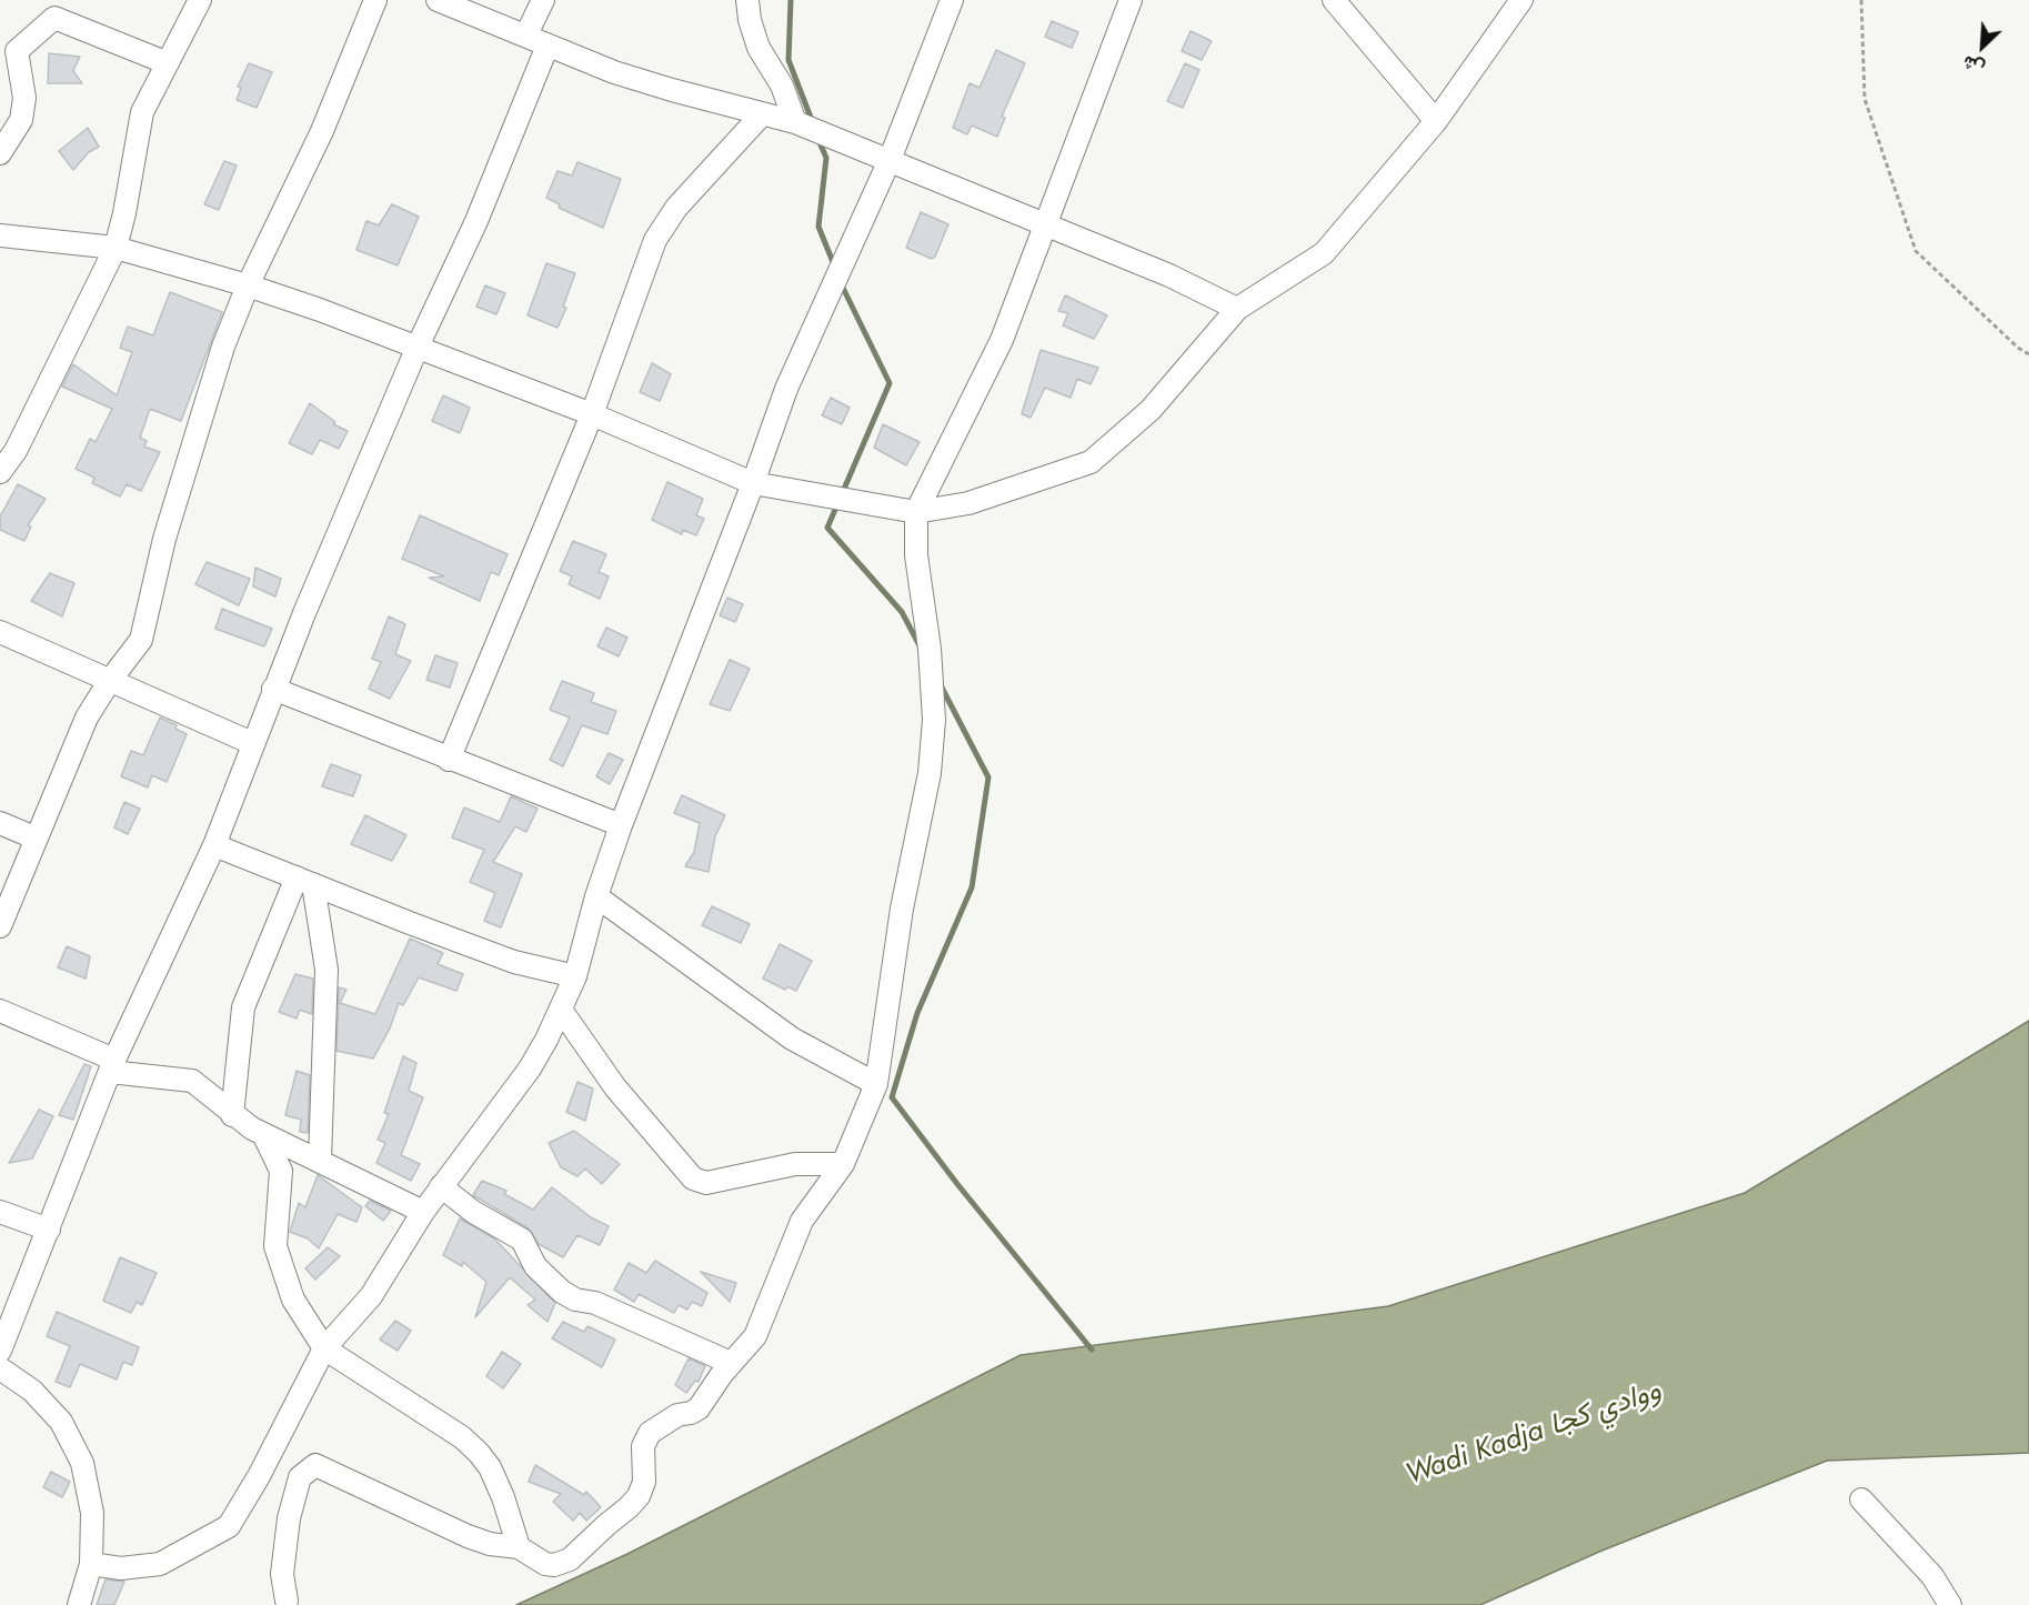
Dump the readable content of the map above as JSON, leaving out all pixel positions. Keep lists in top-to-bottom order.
{
  "water": ["Wadi Kadja ووادي كجا"],
  "north": "bottom left"
}
